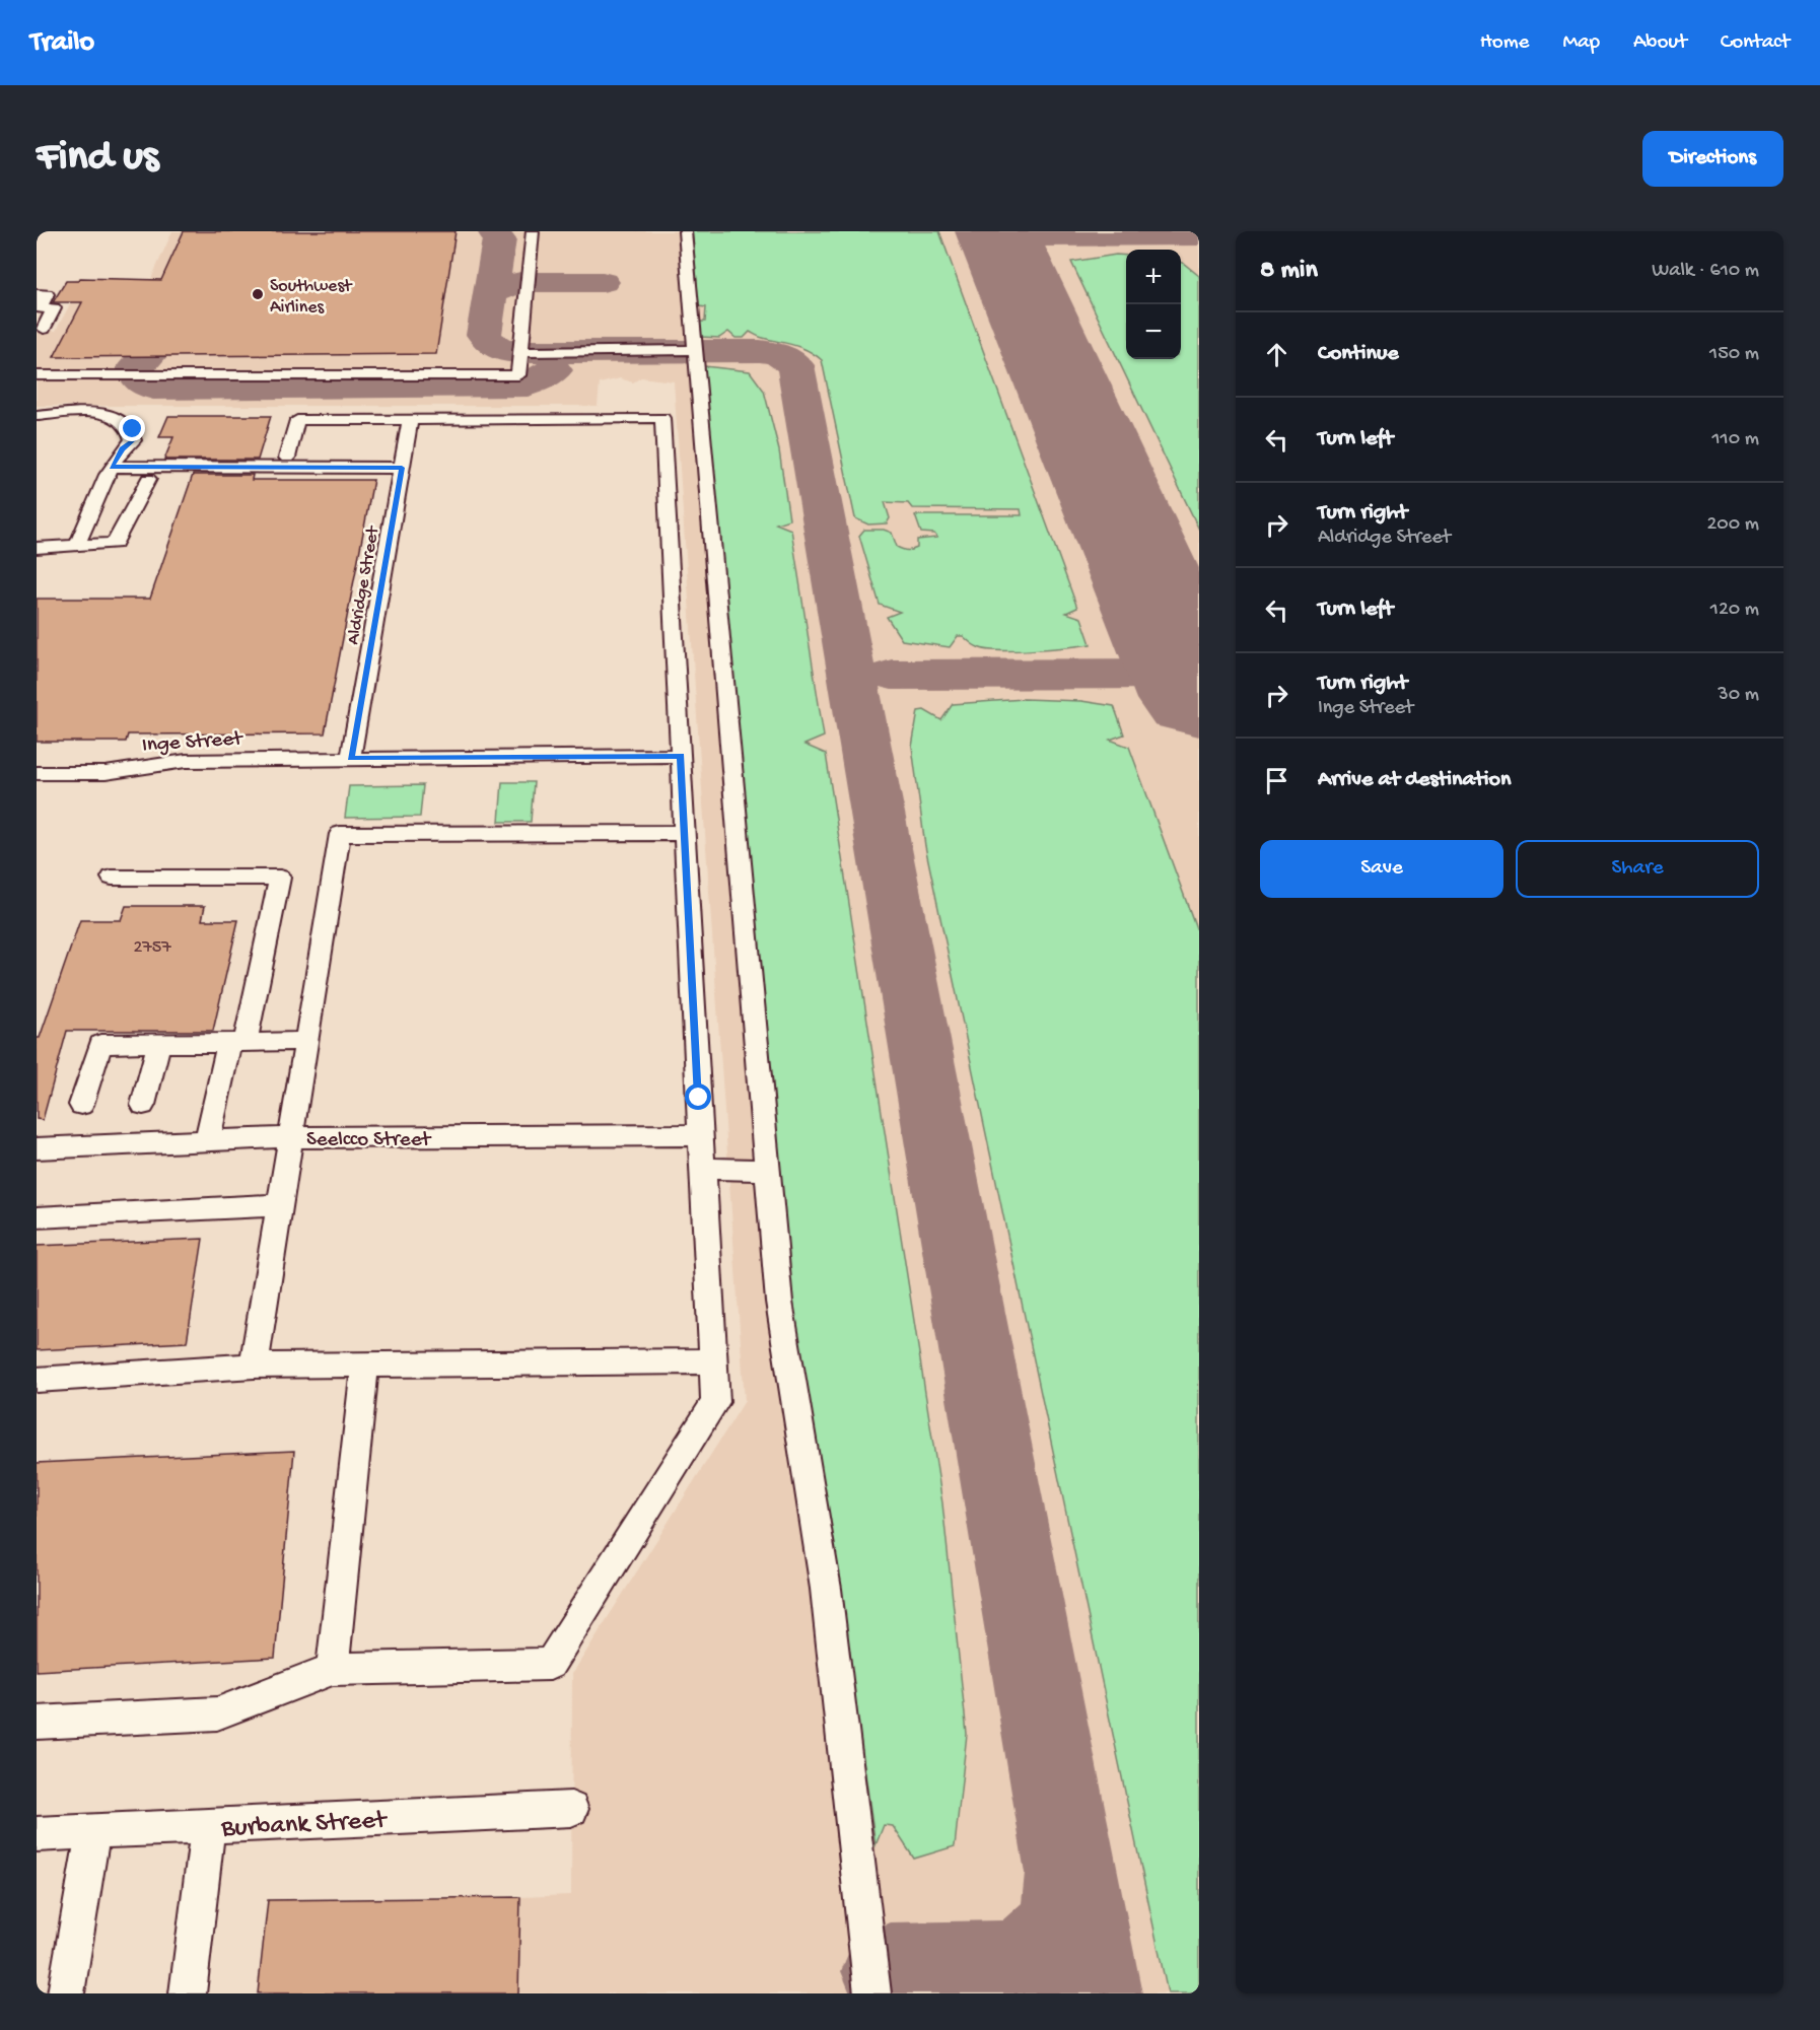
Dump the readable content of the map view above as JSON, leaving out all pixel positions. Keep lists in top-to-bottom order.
{
  "streets": {
    "street": [
      "Aldridge Street",
      "Inge Street",
      "Seelcco Street",
      "Burbank Street"
    ]
  },
  "crossings": [
    ["Aldridge Street", "Inge Street"]
  ],
  "places": ["Southwest Airlines"],
  "house_numbers": ["2757"],
  "page": {
    "header": "Trailo",
    "nav": [
      "Home",
      "Map",
      "About",
      "Contact"
    ],
    "buttons": [
      "Directions",
      ["Save", "Share"]
    ],
    "title": "Find us",
    "heading": ["8 min", "Walk · 610 m"],
    "map_buttons": ["+", "−"],
    "list": [
      ["Continue", "150 m"],
      ["Turn left", "110 m"],
      ["Turn right", "Aldridge Street", "200 m"],
      ["Turn left", "120 m"],
      ["Turn right", "Inge Street", "30 m"],
      "Arrive at destination"
    ]
  }
}
